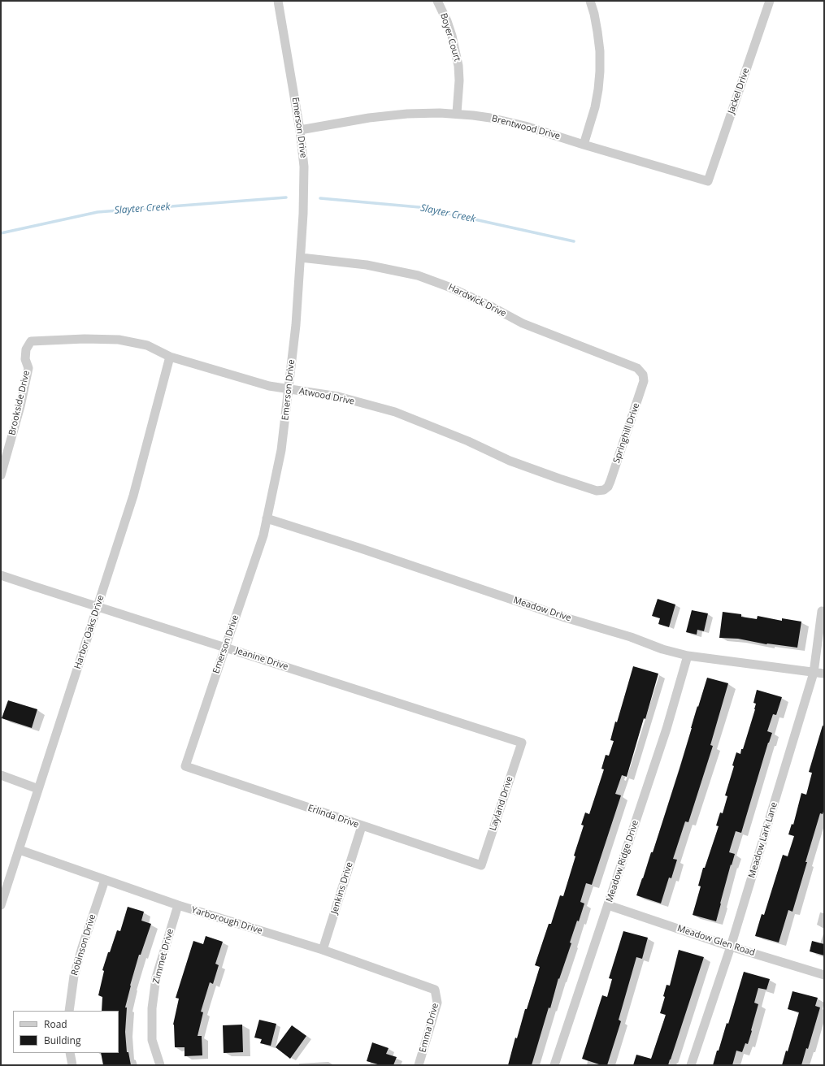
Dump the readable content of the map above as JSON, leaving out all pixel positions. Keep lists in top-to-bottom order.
{
  "streets": {
    "street": [
      "Boyer Court",
      "Jackel Drive",
      "Emerson Drive",
      "Brentwood Drive",
      "Hardwick Drive",
      "Atwood Drive",
      "Brookside Drive",
      "Springhill Drive",
      "Meadow Drive",
      "Harbor Oaks Drive",
      "Jeanine Drive",
      "Layland Drive",
      "Erlinda Drive",
      "Meadow Lark Lane",
      "Meadow Ridge Drive",
      "Jenkins Drive",
      "Yarborough Drive",
      "Meadow Glen Road",
      "Robinson Drive",
      "Zimmet Drive",
      "Emma Drive"
    ]
  },
  "crossings": [
    ["Boyer Court", "Brentwood Drive"],
    ["Jackel Drive", "Brentwood Drive"],
    ["Emerson Drive", "Brentwood Drive"],
    ["Emerson Drive", "Hardwick Drive"],
    ["Emerson Drive", "Atwood Drive"],
    ["Emerson Drive", "Meadow Drive"],
    ["Emerson Drive", "Jeanine Drive"],
    ["Emerson Drive", "Erlinda Drive"],
    ["Hardwick Drive", "Springhill Drive"],
    ["Atwood Drive", "Brookside Drive"],
    ["Atwood Drive", "Springhill Drive"],
    ["Atwood Drive", "Harbor Oaks Drive"],
    ["Meadow Drive", "Meadow Lark Lane"],
    ["Meadow Drive", "Meadow Ridge Drive"],
    ["Harbor Oaks Drive", "Jeanine Drive"],
    ["Harbor Oaks Drive", "Yarborough Drive"],
    ["Jeanine Drive", "Layland Drive"],
    ["Layland Drive", "Erlinda Drive"],
    ["Erlinda Drive", "Jenkins Drive"],
    ["Meadow Lark Lane", "Meadow Glen Road"],
    ["Meadow Ridge Drive", "Meadow Glen Road"],
    ["Jenkins Drive", "Yarborough Drive"],
    ["Yarborough Drive", "Robinson Drive"],
    ["Yarborough Drive", "Zimmet Drive"],
    ["Yarborough Drive", "Emma Drive"]
  ],
  "water": ["Slayter Creek"],
  "legend": ["Road", "Building"]
}
